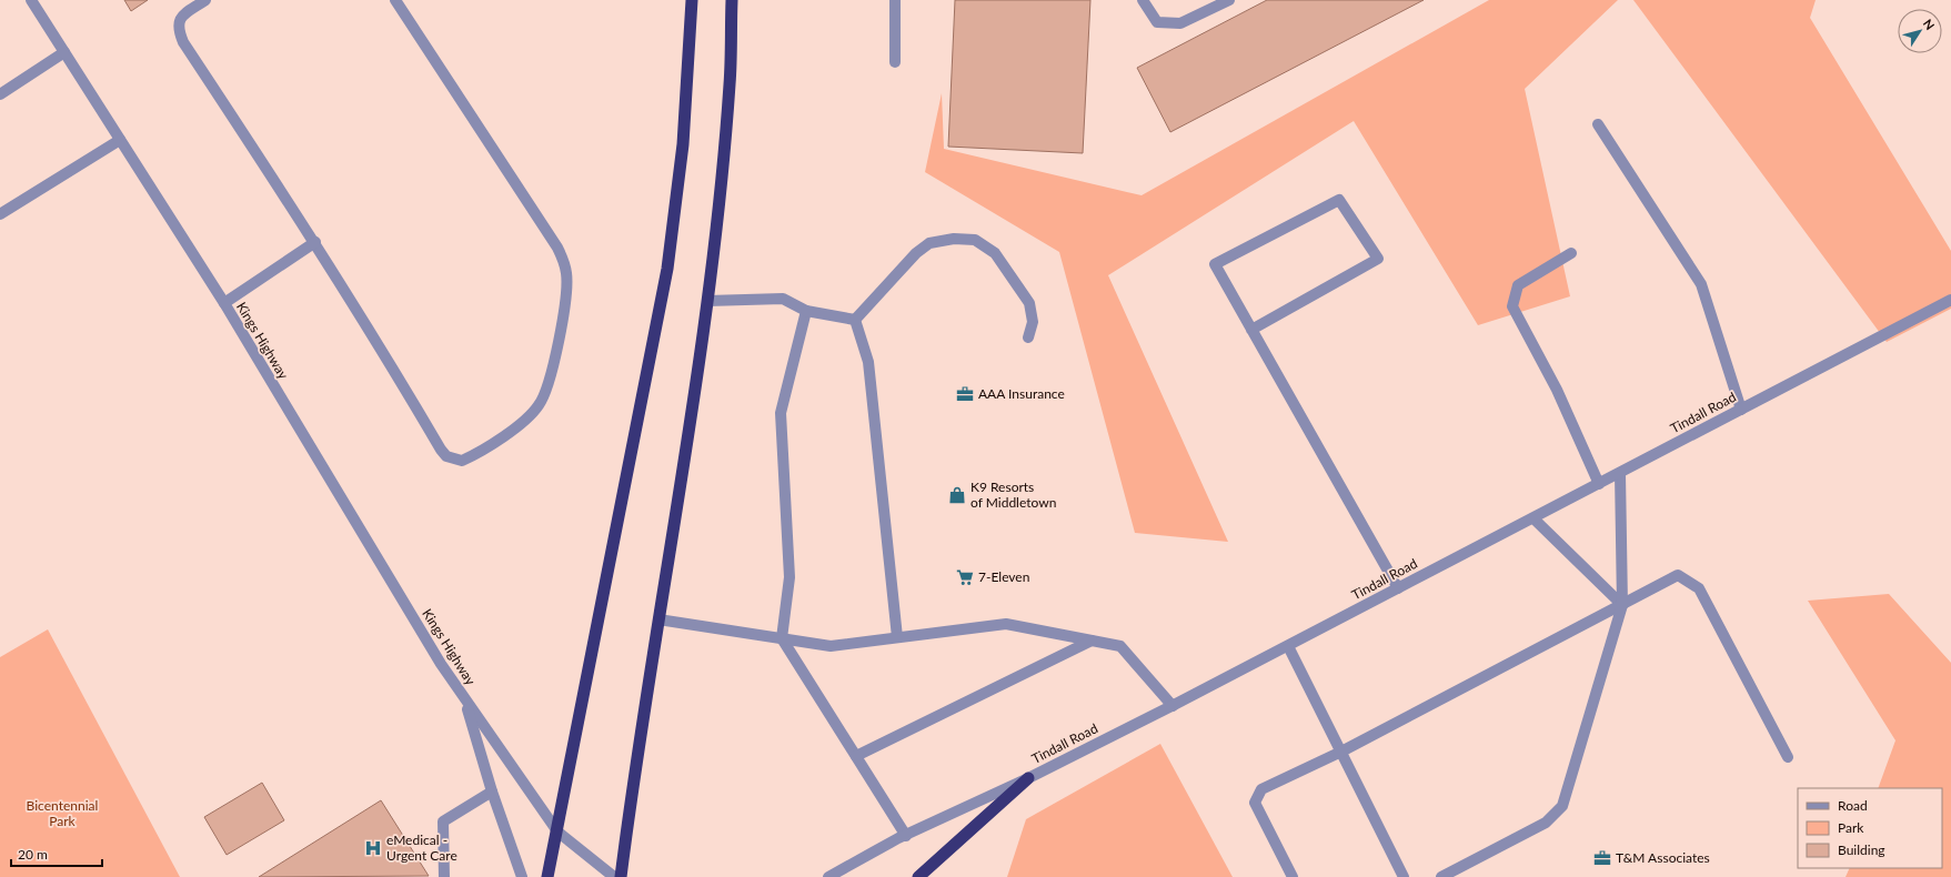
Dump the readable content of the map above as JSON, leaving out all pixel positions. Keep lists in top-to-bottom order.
{
  "streets": {
    "street": ["Kings Highway", "Tindall Road"]
  },
  "parks": ["Bicentennial Park"],
  "places": {
    "office": ["AAA Insurance", "T&M Associates"],
    "shop": ["K9 Resorts of Middletown"],
    "supermarket": ["7-Eleven"],
    "hospital": ["eMedical - Urgent Care"]
  },
  "legend": ["Road", "Park", "Building"],
  "scale_bar": "20 m",
  "north": "top right"
}
